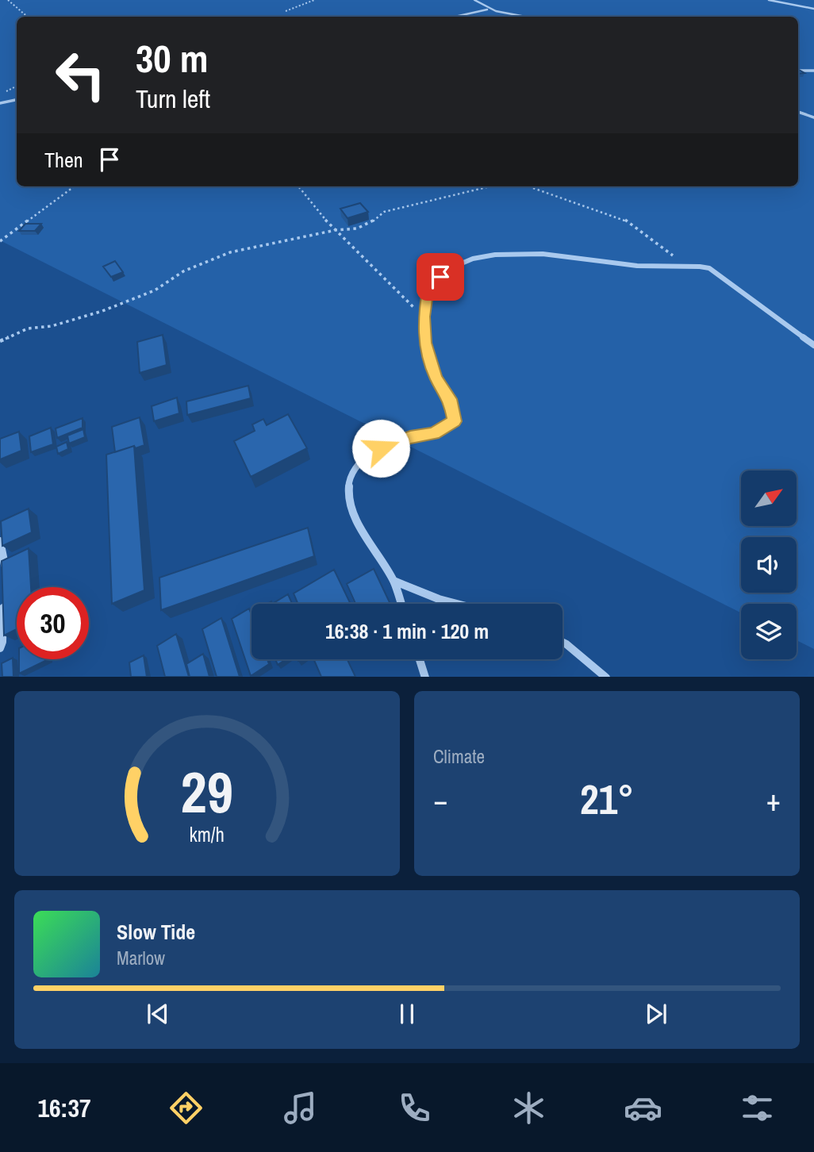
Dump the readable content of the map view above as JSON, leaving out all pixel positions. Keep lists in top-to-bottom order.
{
  "north": "top right",
  "page": {
    "turn": ["30 m", "Turn left"],
    "then": "Then",
    "limit": "30",
    "trip": "16:38 · 1 min · 120 m",
    "tile": "Climate",
    "heat": ["−", "21°", "+"],
    "song": ["Slow Tide", "Marlow"],
    "tabs": "16:37",
    "gauge": ["29", "km/h"]
  }
}
